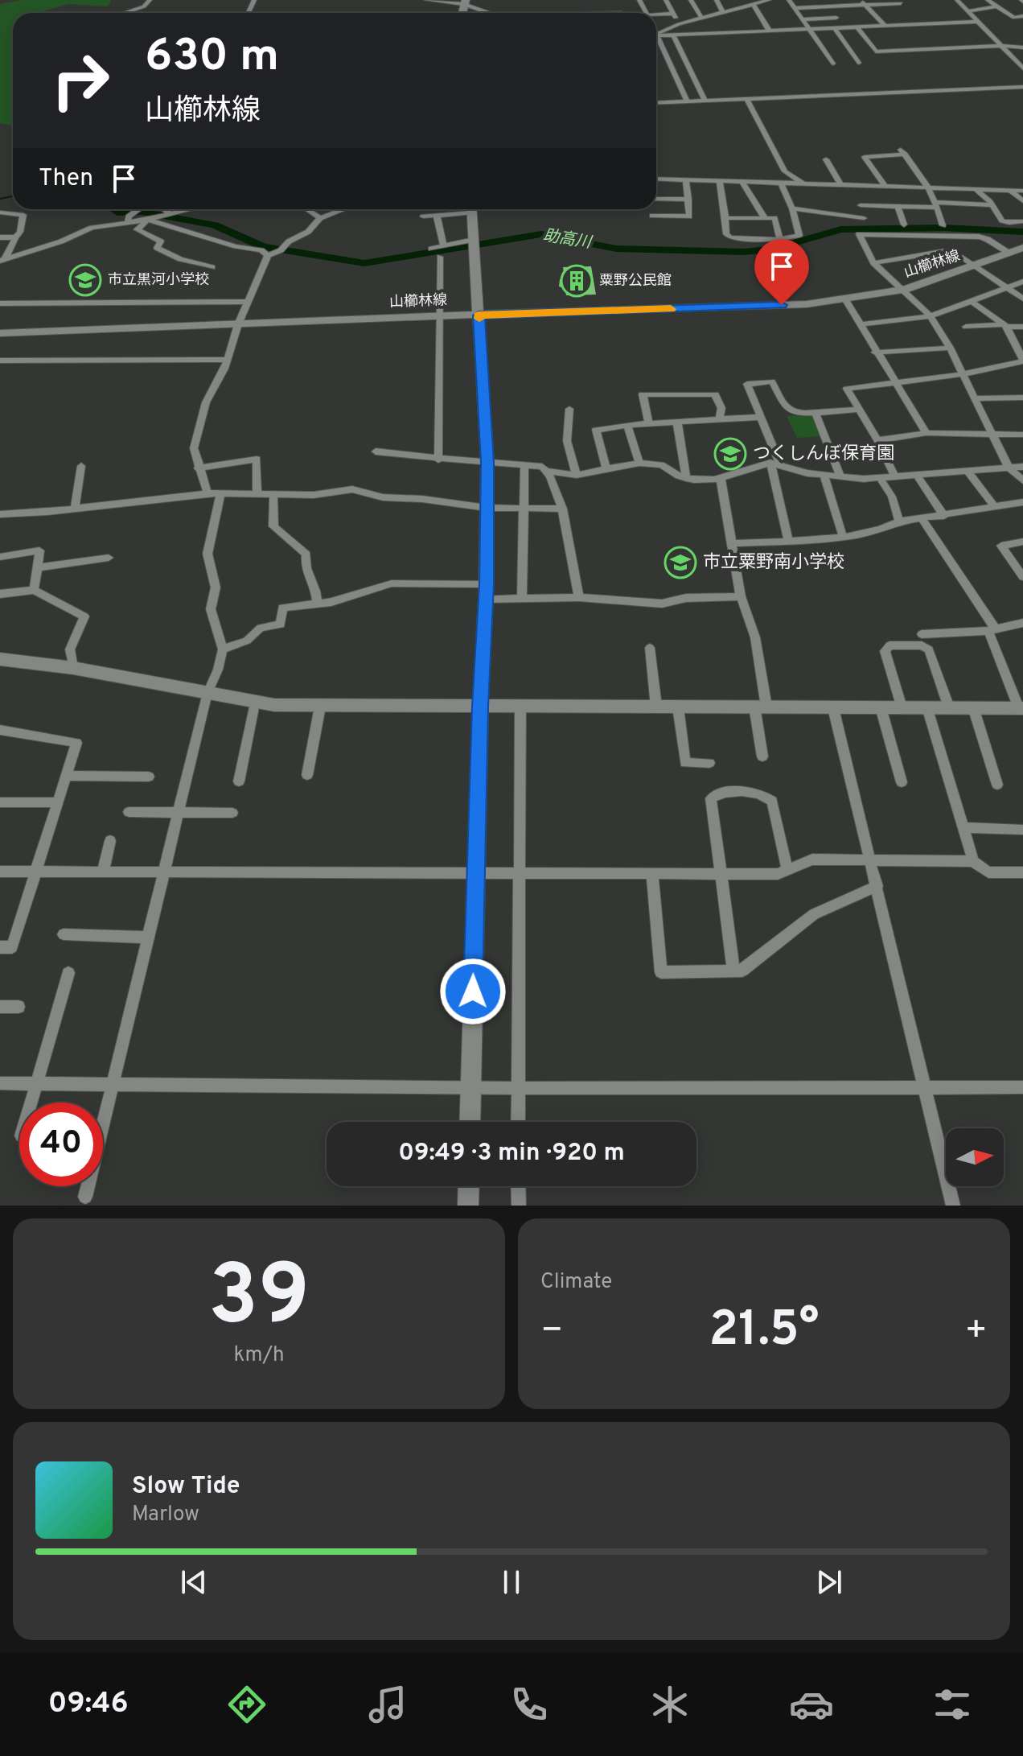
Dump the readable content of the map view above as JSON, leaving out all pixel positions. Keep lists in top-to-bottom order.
{
  "streets": {
    "street": ["山櫛林線"]
  },
  "water": ["助高川"],
  "places": {
    "school or university": ["市立黒河小学校", "つくしんぼ保育園", "市立粟野南小学校"],
    "building": ["粟野公民館"]
  },
  "north": "right",
  "page": {
    "turn": ["630 m", "山櫛林線"],
    "then": "Then",
    "limit": "40",
    "trip": "09:49 · 3 min · 920 m",
    "tile": [
      ["39", "km/h"],
      "Climate"
    ],
    "heat": ["−", "21.5°", "+"],
    "song": ["Slow Tide", "Marlow"],
    "tabs": "09:46"
  }
}
